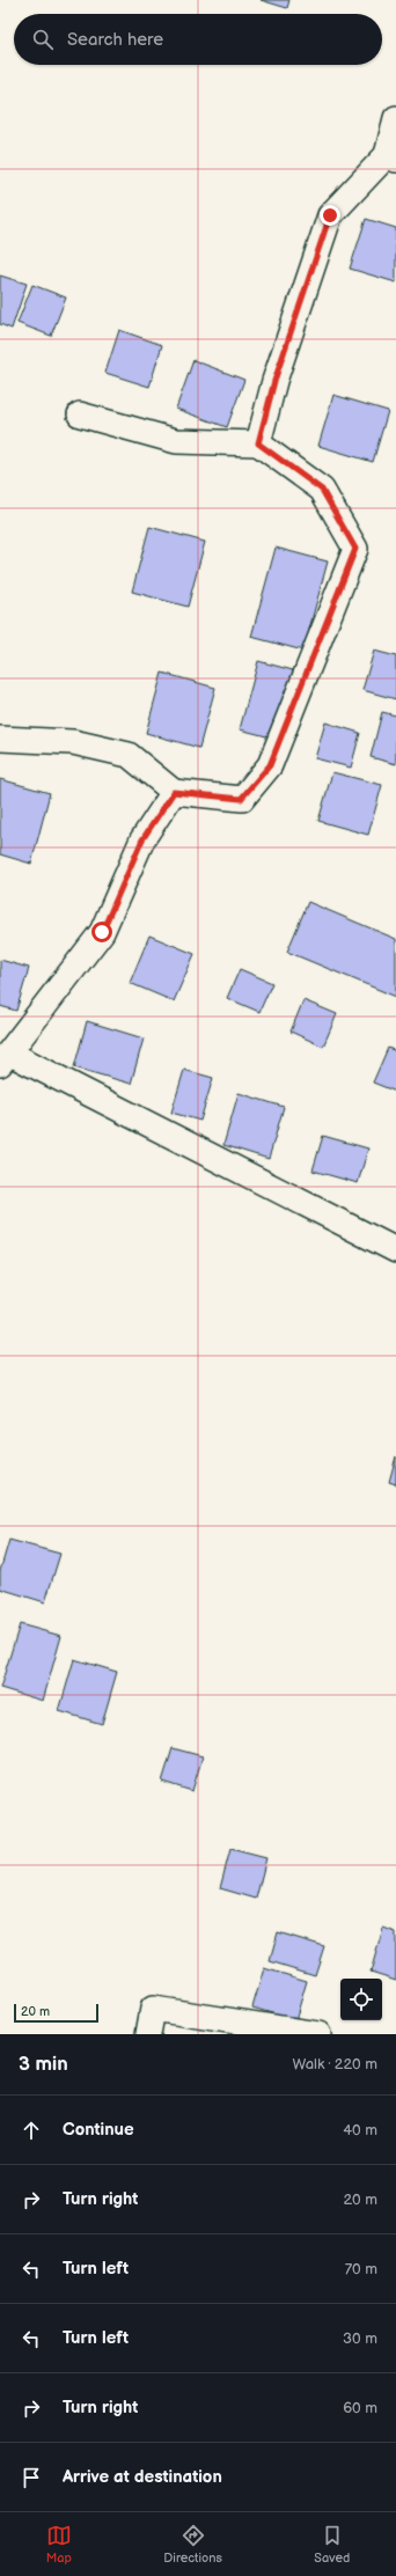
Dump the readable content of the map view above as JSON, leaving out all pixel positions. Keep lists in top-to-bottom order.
{
  "scale_bar": "20 m",
  "page": {
    "search": "Search here",
    "scale": "20 m",
    "heading": ["3 min", "Walk · 220 m"],
    "list": [
      ["Continue", "40 m"],
      ["Turn right", "20 m"],
      ["Turn left", "70 m"],
      ["Turn left", "30 m"],
      ["Turn right", "60 m"],
      "Arrive at destination"
    ],
    "nav": ["Map", "Directions", "Saved"]
  }
}
